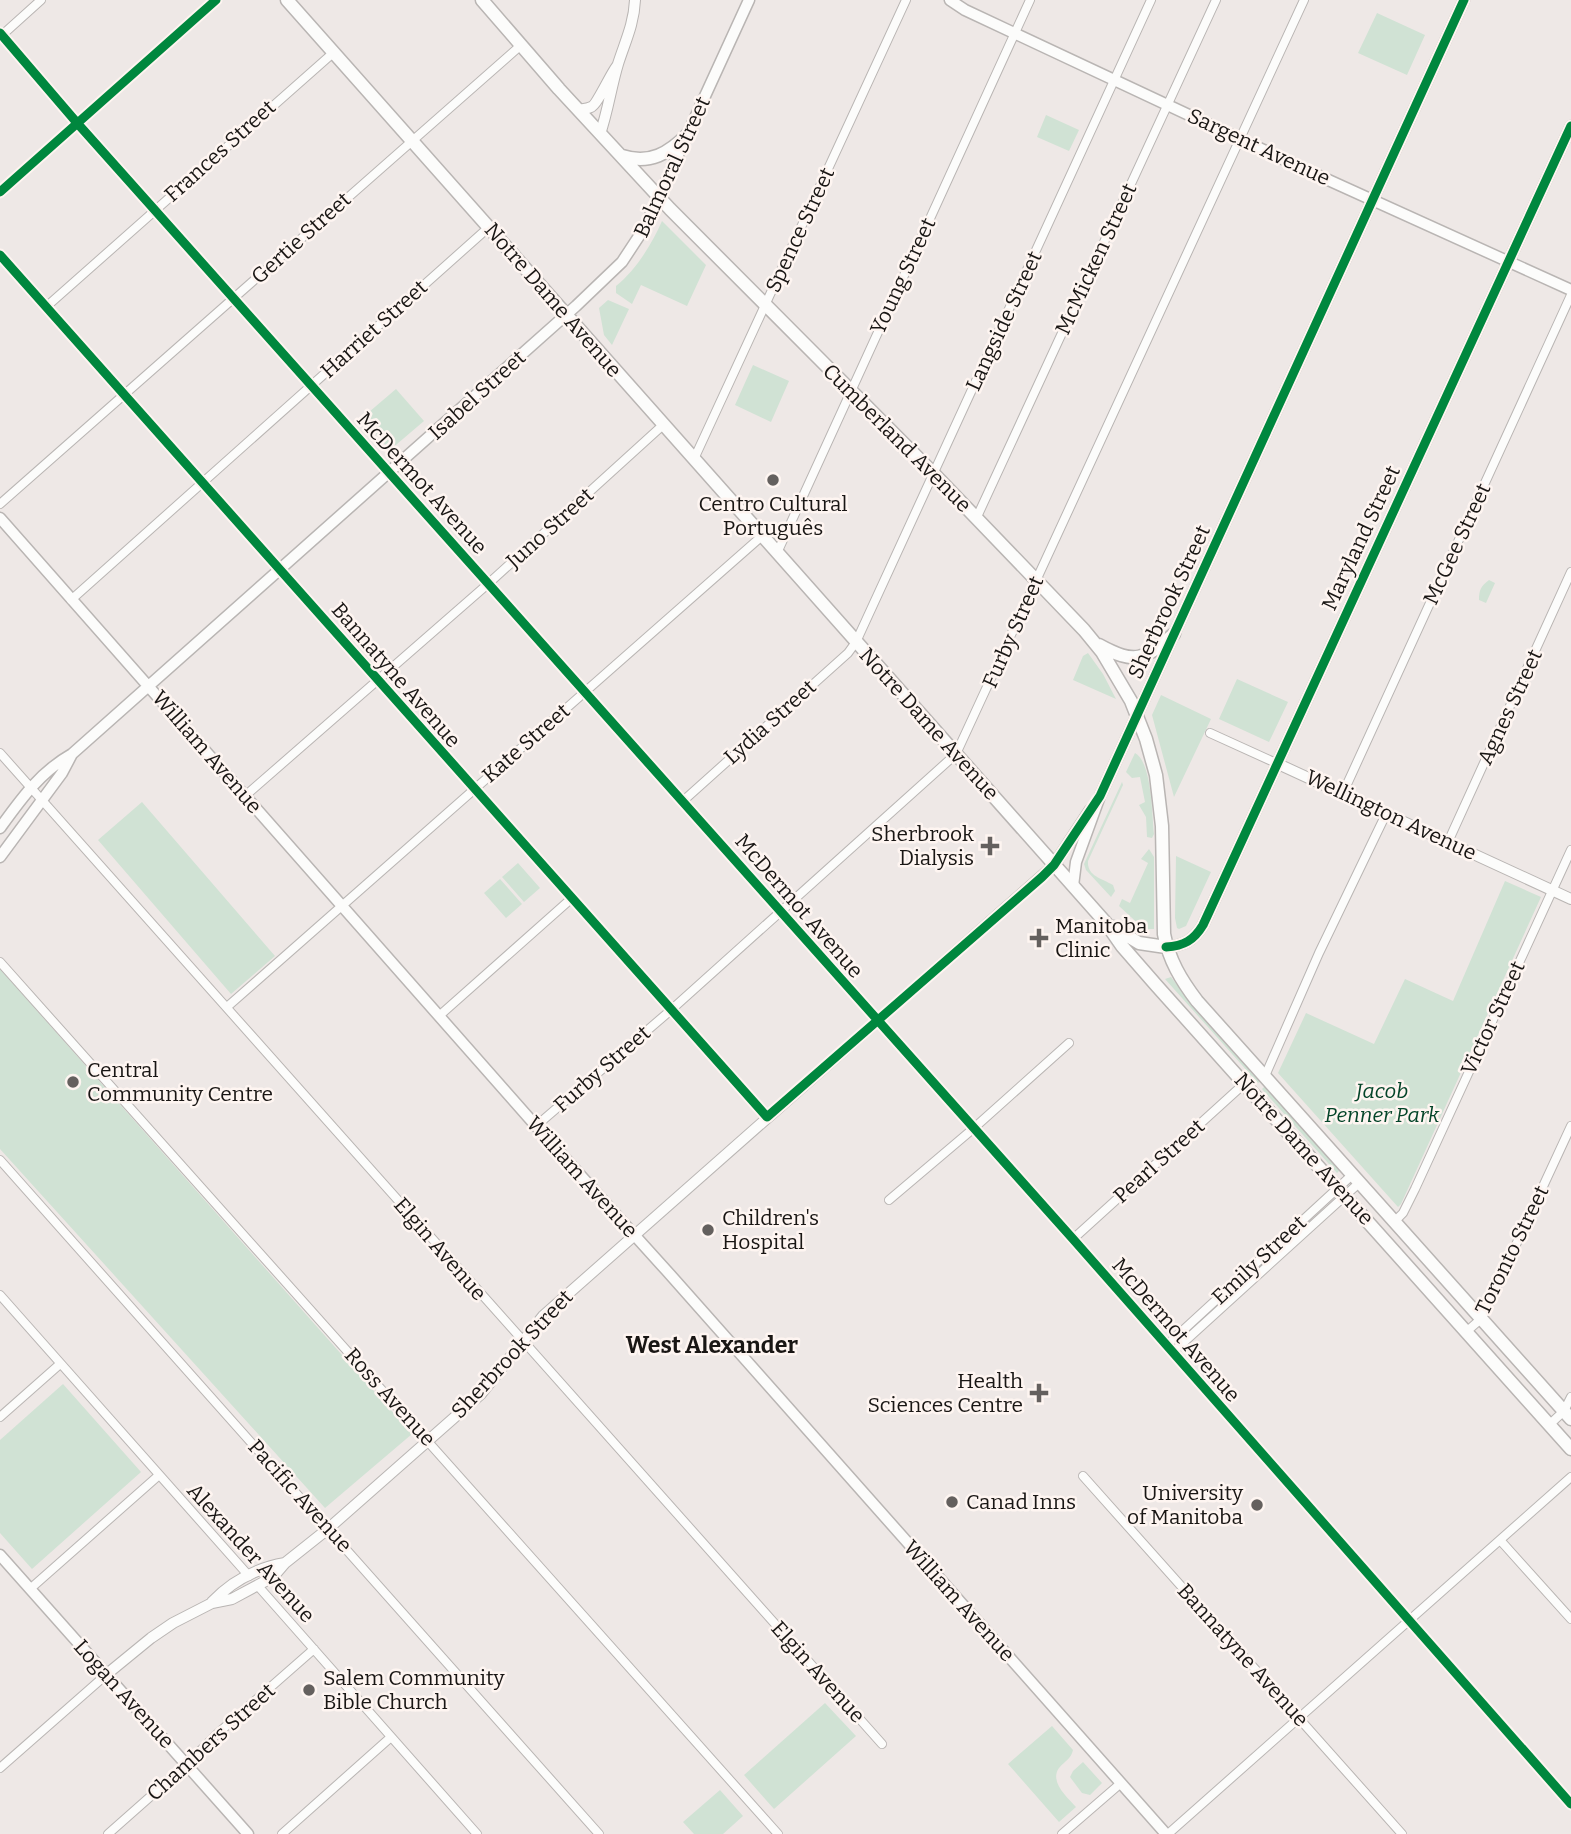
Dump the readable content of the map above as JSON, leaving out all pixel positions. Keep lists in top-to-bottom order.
{
  "streets": {
    "main road": [
      "Sargent Avenue",
      "Balmoral Street",
      "Notre Dame Avenue",
      "Isabel Street",
      "Cumberland Avenue",
      "Maryland Street",
      "Sherbrook Street",
      "William Avenue",
      "Logan Avenue"
    ],
    "street": [
      "Frances Street",
      "Spence Street",
      "Gertie Street",
      "McMicken Street",
      "Young Street",
      "Langside Street",
      "Harriet Street",
      "McDermot Avenue",
      "Juno Street",
      "McGee Street",
      "Furby Street",
      "Bannatyne Avenue",
      "Agnes Street",
      "Lydia Street",
      "Kate Street",
      "Wellington Avenue",
      "Victor Street",
      "Pearl Street",
      "Elgin Avenue",
      "Toronto Street",
      "Emily Street",
      "Ross Avenue",
      "Pacific Avenue",
      "Alexander Avenue",
      "Chambers Street"
    ]
  },
  "crossings": [
    ["Sargent Avenue", "McMicken Street"],
    ["Sargent Avenue", "Young Street"],
    ["Sargent Avenue", "Langside Street"],
    ["Sargent Avenue", "Maryland Street"],
    ["Sargent Avenue", "McGee Street"],
    ["Sargent Avenue", "Sherbrook Street"],
    ["Sargent Avenue", "Furby Street"],
    ["Frances Street", "Notre Dame Avenue"],
    ["Frances Street", "McDermot Avenue"],
    ["Frances Street", "Bannatyne Avenue"],
    ["Balmoral Street", "Notre Dame Avenue"],
    ["Balmoral Street", "Isabel Street"],
    ["Balmoral Street", "Cumberland Avenue"],
    ["Spence Street", "Notre Dame Avenue"],
    ["Spence Street", "Cumberland Avenue"],
    ["Gertie Street", "Notre Dame Avenue"],
    ["Gertie Street", "Cumberland Avenue"],
    ["Gertie Street", "McDermot Avenue"],
    ["Gertie Street", "Bannatyne Avenue"],
    ["McMicken Street", "Cumberland Avenue"],
    ["Young Street", "Notre Dame Avenue"],
    ["Young Street", "Cumberland Avenue"],
    ["Notre Dame Avenue", "Langside Street"],
    ["Notre Dame Avenue", "Harriet Street"],
    ["Notre Dame Avenue", "Isabel Street"],
    ["Notre Dame Avenue", "Cumberland Avenue"],
    ["Notre Dame Avenue", "Juno Street"],
    ["Notre Dame Avenue", "Maryland Street"],
    ["Notre Dame Avenue", "Sherbrook Street"],
    ["Notre Dame Avenue", "Furby Street"],
    ["Notre Dame Avenue", "Lydia Street"],
    ["Notre Dame Avenue", "Kate Street"],
    ["Notre Dame Avenue", "Victor Street"],
    ["Notre Dame Avenue", "Pearl Street"],
    ["Notre Dame Avenue", "Toronto Street"],
    ["Notre Dame Avenue", "Emily Street"],
    ["Langside Street", "Cumberland Avenue"],
    ["Langside Street", "Lydia Street"],
    ["Harriet Street", "McDermot Avenue"],
    ["Harriet Street", "Bannatyne Avenue"],
    ["Harriet Street", "William Avenue"],
    ["Isabel Street", "McDermot Avenue"],
    ["Isabel Street", "Bannatyne Avenue"],
    ["Isabel Street", "William Avenue"],
    ["Isabel Street", "Elgin Avenue"],
    ["Cumberland Avenue", "Maryland Street"],
    ["Cumberland Avenue", "Sherbrook Street"],
    ["Cumberland Avenue", "Furby Street"],
    ["McDermot Avenue", "Juno Street"],
    ["McDermot Avenue", "Sherbrook Street"],
    ["McDermot Avenue", "Furby Street"],
    ["McDermot Avenue", "Lydia Street"],
    ["McDermot Avenue", "Kate Street"],
    ["McDermot Avenue", "Pearl Street"],
    ["McDermot Avenue", "Emily Street"],
    ["Juno Street", "Bannatyne Avenue"],
    ["Juno Street", "William Avenue"],
    ["Maryland Street", "Wellington Avenue"],
    ["McGee Street", "Wellington Avenue"],
    ["Sherbrook Street", "Bannatyne Avenue"],
    ["Sherbrook Street", "William Avenue"],
    ["Sherbrook Street", "Elgin Avenue"],
    ["Sherbrook Street", "Ross Avenue"],
    ["Sherbrook Street", "Pacific Avenue"],
    ["Sherbrook Street", "Alexander Avenue"],
    ["Sherbrook Street", "Logan Avenue"],
    ["Furby Street", "Bannatyne Avenue"],
    ["Furby Street", "William Avenue"],
    ["Bannatyne Avenue", "Kate Street"],
    ["Agnes Street", "Wellington Avenue"],
    ["Kate Street", "William Avenue"],
    ["Kate Street", "Elgin Avenue"],
    ["Wellington Avenue", "Victor Street"],
    ["Alexander Avenue", "Chambers Street"],
    ["Logan Avenue", "Chambers Street"]
  ],
  "districts": ["West Alexander"],
  "parks": ["Jacob Penner Park"],
  "places": {
    "other": [
      "Centro Cultural Português",
      "Central Community Centre",
      "Children's Hospital",
      "Canad Inns",
      "University of Manitoba",
      "Salem Community Bible Church"
    ],
    "health": ["Sherbrook Dialysis", "Manitoba Clinic", "Health Sciences Centre"]
  }
}
